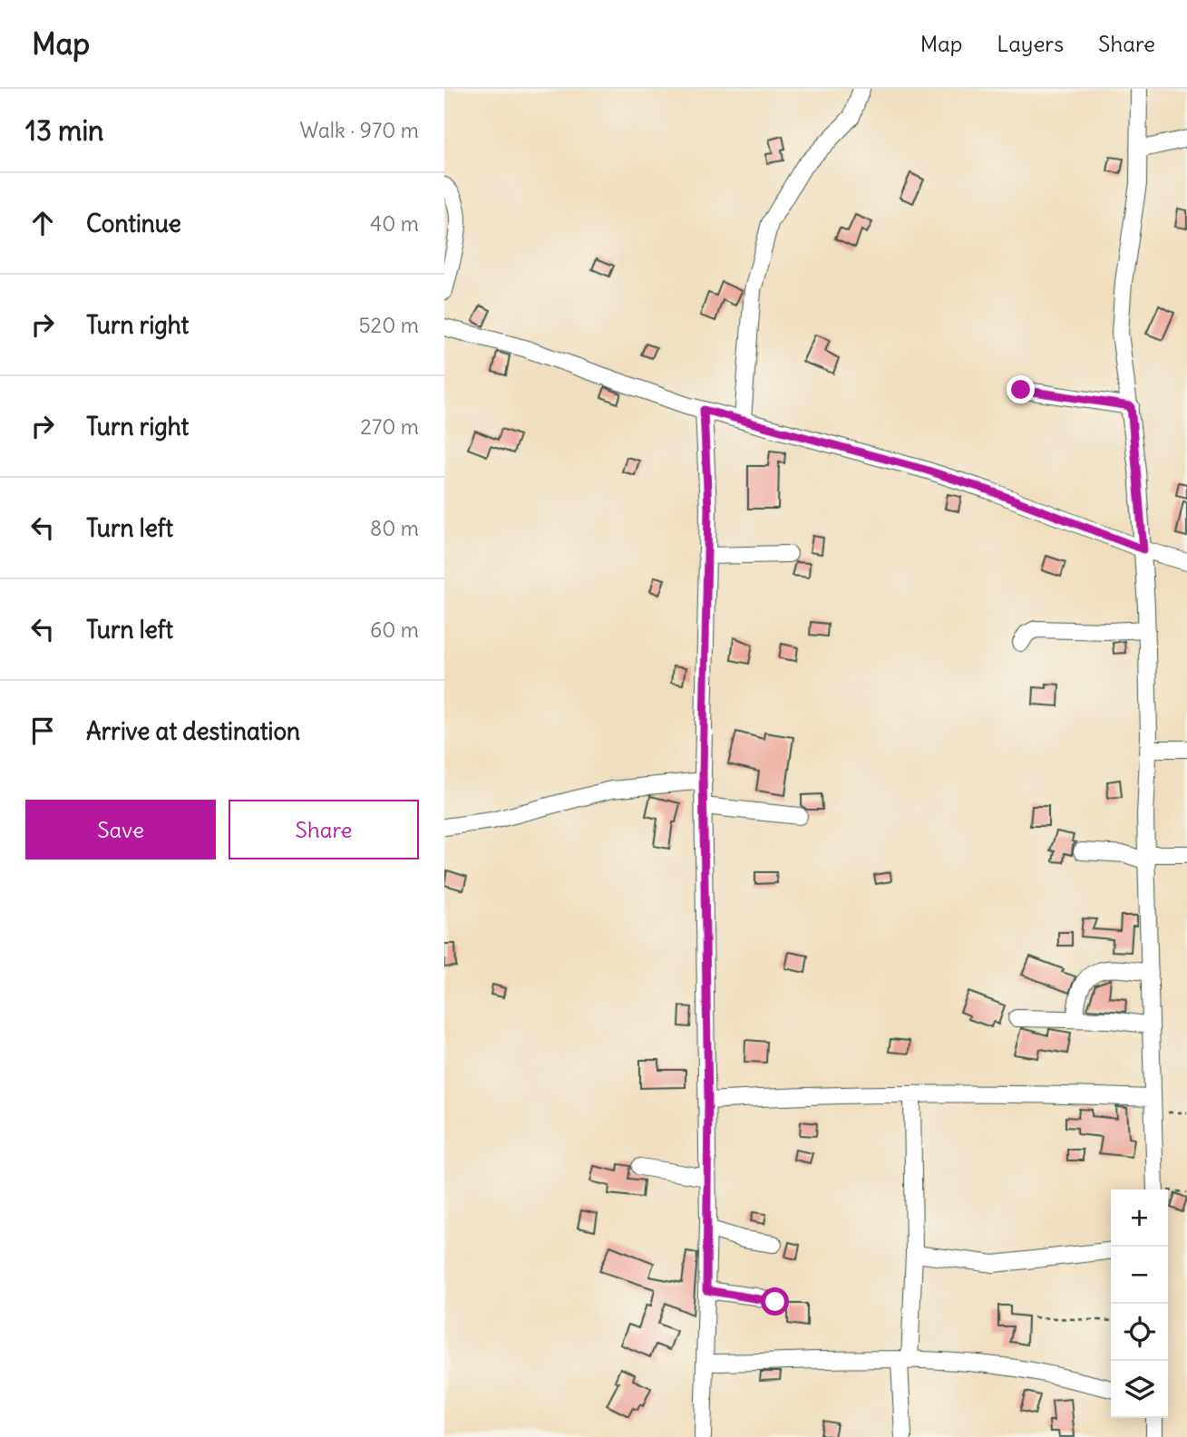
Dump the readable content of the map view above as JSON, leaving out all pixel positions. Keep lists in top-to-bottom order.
{
  "page": {
    "header": "Map",
    "nav": ["Map", "Layers", "Share"],
    "heading": ["13 min", "Walk · 970 m"],
    "list": [
      ["Continue", "40 m"],
      ["Turn right", "520 m"],
      ["Turn right", "270 m"],
      ["Turn left", "80 m"],
      ["Turn left", "60 m"],
      "Arrive at destination"
    ],
    "buttons": ["Save", "Share"],
    "map_buttons": ["+", "−"]
  }
}
